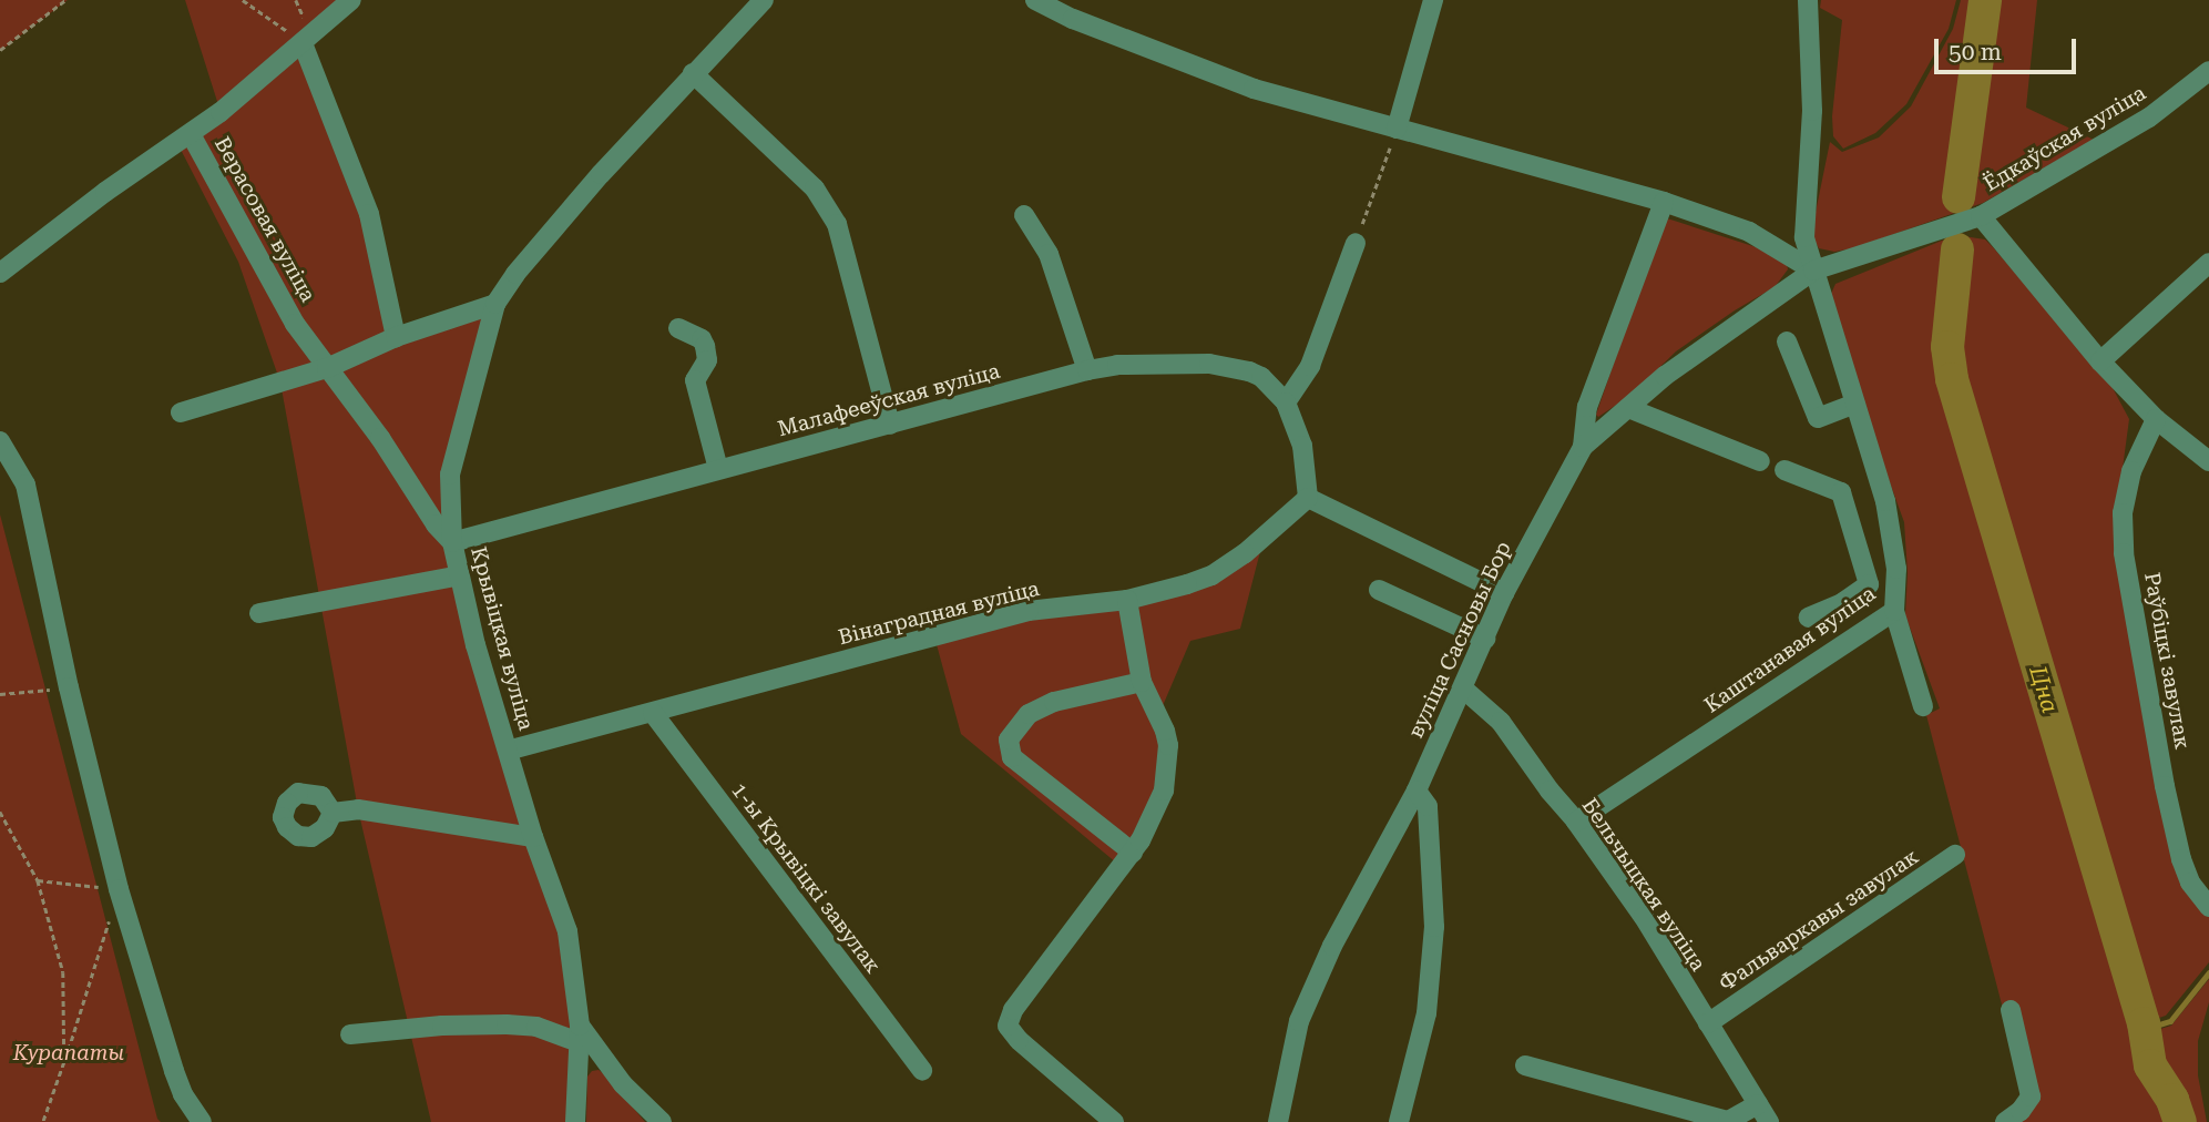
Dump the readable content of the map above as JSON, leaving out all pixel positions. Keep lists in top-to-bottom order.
{
  "streets": {
    "street": [
      "Ёдкаўская вуліца",
      "Верасовая вуліца",
      "Малафееўская вуліца",
      "Вінаградная вуліца",
      "Крывіцкая вуліца",
      "вуліца Сасновы Бор",
      "Каштанавая вуліца",
      "Раўбіцкі завулак",
      "1-ы Крывіцкі завулак",
      "Бельчыцкая вуліца",
      "Фальваркавы завулак"
    ]
  },
  "crossings": [
    ["Ёдкаўская вуліца", "вуліца Сасновы Бор"],
    ["Верасовая вуліца", "Малафееўская вуліца"],
    ["Верасовая вуліца", "Крывіцкая вуліца"],
    ["Малафееўская вуліца", "Вінаградная вуліца"],
    ["Малафееўская вуліца", "Крывіцкая вуліца"],
    ["Вінаградная вуліца", "Крывіцкая вуліца"],
    ["Вінаградная вуліца", "1-ы Крывіцкі завулак"],
    ["вуліца Сасновы Бор", "Каштанавая вуліца"],
    ["вуліца Сасновы Бор", "Бельчыцкая вуліца"],
    ["Каштанавая вуліца", "Бельчыцкая вуліца"],
    ["Бельчыцкая вуліца", "Фальваркавы завулак"]
  ],
  "water": ["Цна"],
  "parks": ["Курапаты"],
  "scale_bar": "50 m"
}
